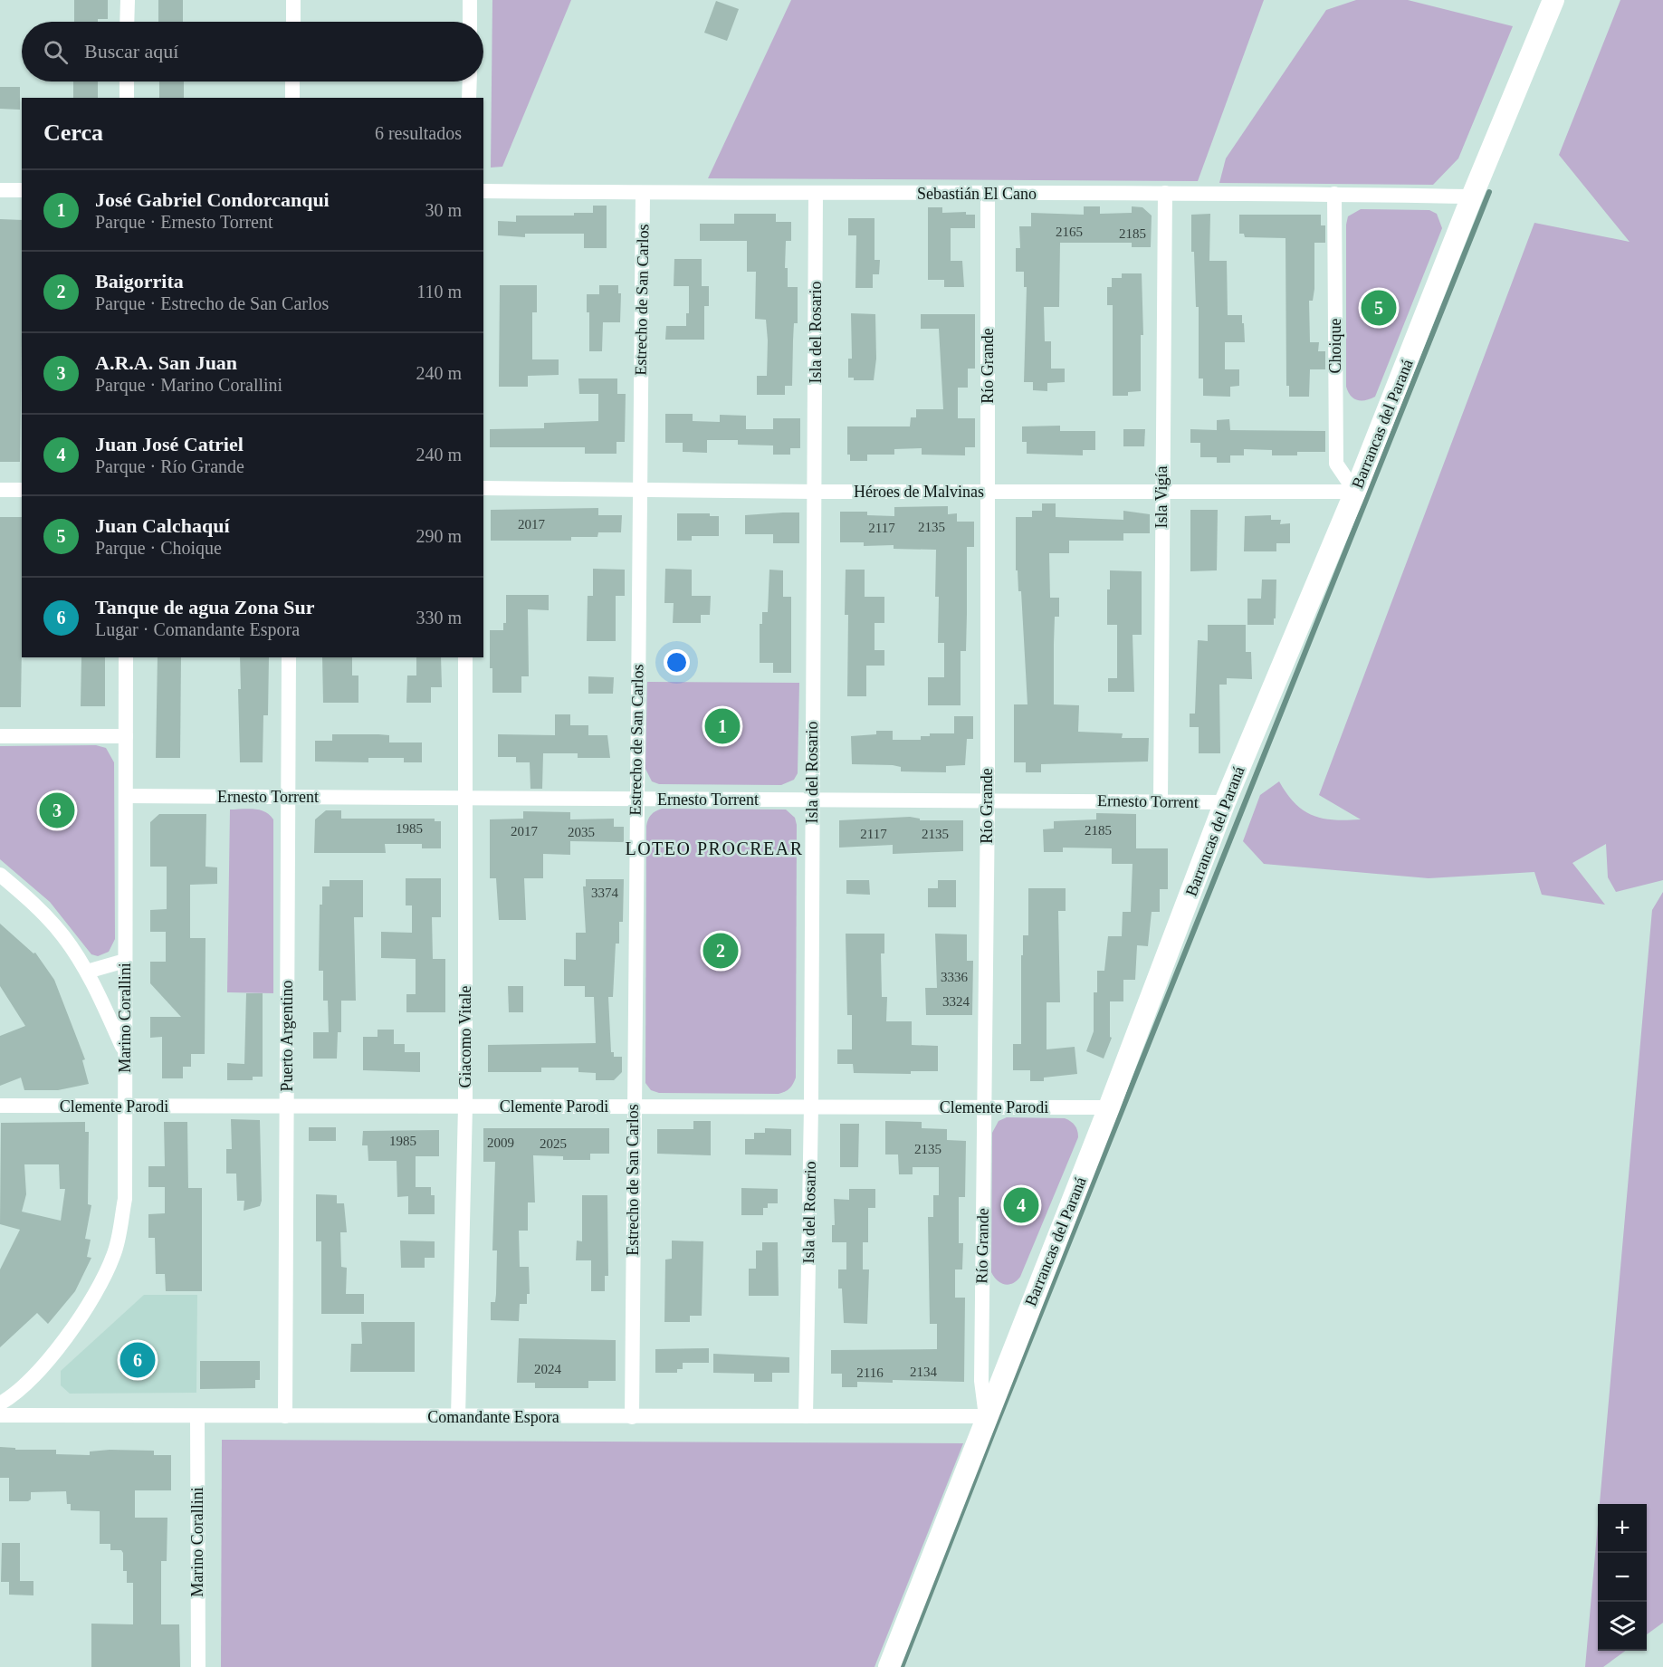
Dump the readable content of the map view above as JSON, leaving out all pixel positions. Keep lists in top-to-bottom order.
{
  "streets": {
    "street": [
      "Sebastián El Cano",
      "Estrecho de San Carlos",
      "Isla del Rosario",
      "Choique",
      "Río Grande",
      "Barrancas del Paraná",
      "Héroes de Malvinas",
      "Isla Vigía",
      "Ernesto Torrent",
      "Marino Corallini",
      "Puerto Argentino",
      "Giacomo Vitale",
      "Clemente Parodi",
      "Comandante Espora"
    ]
  },
  "crossings": [
    ["Sebastián El Cano", "Estrecho de San Carlos"],
    ["Sebastián El Cano", "Isla del Rosario"],
    ["Sebastián El Cano", "Choique"],
    ["Sebastián El Cano", "Río Grande"],
    ["Sebastián El Cano", "Barrancas del Paraná"],
    ["Sebastián El Cano", "Isla Vigía"],
    ["Estrecho de San Carlos", "Héroes de Malvinas"],
    ["Estrecho de San Carlos", "Ernesto Torrent"],
    ["Estrecho de San Carlos", "Clemente Parodi"],
    ["Estrecho de San Carlos", "Comandante Espora"],
    ["Isla del Rosario", "Héroes de Malvinas"],
    ["Isla del Rosario", "Ernesto Torrent"],
    ["Isla del Rosario", "Clemente Parodi"],
    ["Isla del Rosario", "Comandante Espora"],
    ["Choique", "Barrancas del Paraná"],
    ["Choique", "Héroes de Malvinas"],
    ["Río Grande", "Barrancas del Paraná"],
    ["Río Grande", "Héroes de Malvinas"],
    ["Río Grande", "Ernesto Torrent"],
    ["Río Grande", "Clemente Parodi"],
    ["Río Grande", "Comandante Espora"],
    ["Barrancas del Paraná", "Héroes de Malvinas"],
    ["Barrancas del Paraná", "Ernesto Torrent"],
    ["Barrancas del Paraná", "Clemente Parodi"],
    ["Barrancas del Paraná", "Comandante Espora"],
    ["Héroes de Malvinas", "Isla Vigía"],
    ["Isla Vigía", "Ernesto Torrent"],
    ["Ernesto Torrent", "Marino Corallini"],
    ["Ernesto Torrent", "Puerto Argentino"],
    ["Ernesto Torrent", "Giacomo Vitale"],
    ["Marino Corallini", "Clemente Parodi"],
    ["Marino Corallini", "Comandante Espora"],
    ["Puerto Argentino", "Clemente Parodi"],
    ["Puerto Argentino", "Comandante Espora"],
    ["Giacomo Vitale", "Clemente Parodi"],
    ["Giacomo Vitale", "Comandante Espora"]
  ],
  "districts": ["LOTEO PROCREAR"],
  "house_numbers": [
    "2165",
    "2185",
    "2017",
    "2135",
    "2117",
    "1985",
    "2185",
    "2017",
    "2035",
    "2117",
    "2135",
    "3374",
    "3336",
    "3324",
    "1985",
    "2009",
    "2025",
    "2135",
    "2024",
    "2134",
    "2116"
  ],
  "page": {
    "search": "Buscar aquí",
    "heading": ["Cerca", "6 resultados"],
    "list": [
      {
        "mark": "1",
        "name": "José Gabriel Condorcanqui",
        "note": "Parque · Ernesto Torrent",
        "value": "30 m"
      },
      {
        "mark": "2",
        "name": "Baigorrita",
        "note": "Parque · Estrecho de San Carlos",
        "value": "110 m"
      },
      {
        "mark": "3",
        "name": "A.R.A. San Juan",
        "note": "Parque · Marino Corallini",
        "value": "240 m"
      },
      {
        "mark": "4",
        "name": "Juan José Catriel",
        "note": "Parque · Río Grande",
        "value": "240 m"
      },
      {
        "mark": "5",
        "name": "Juan Calchaquí",
        "note": "Parque · Choique",
        "value": "290 m"
      },
      {
        "mark": "6",
        "name": "Tanque de agua Zona Sur",
        "note": "Lugar · Comandante Espora",
        "value": "330 m"
      }
    ],
    "pins": [
      "5",
      "1",
      "3",
      "2",
      "4",
      "6"
    ],
    "map_buttons": ["+", "−"]
  }
}
